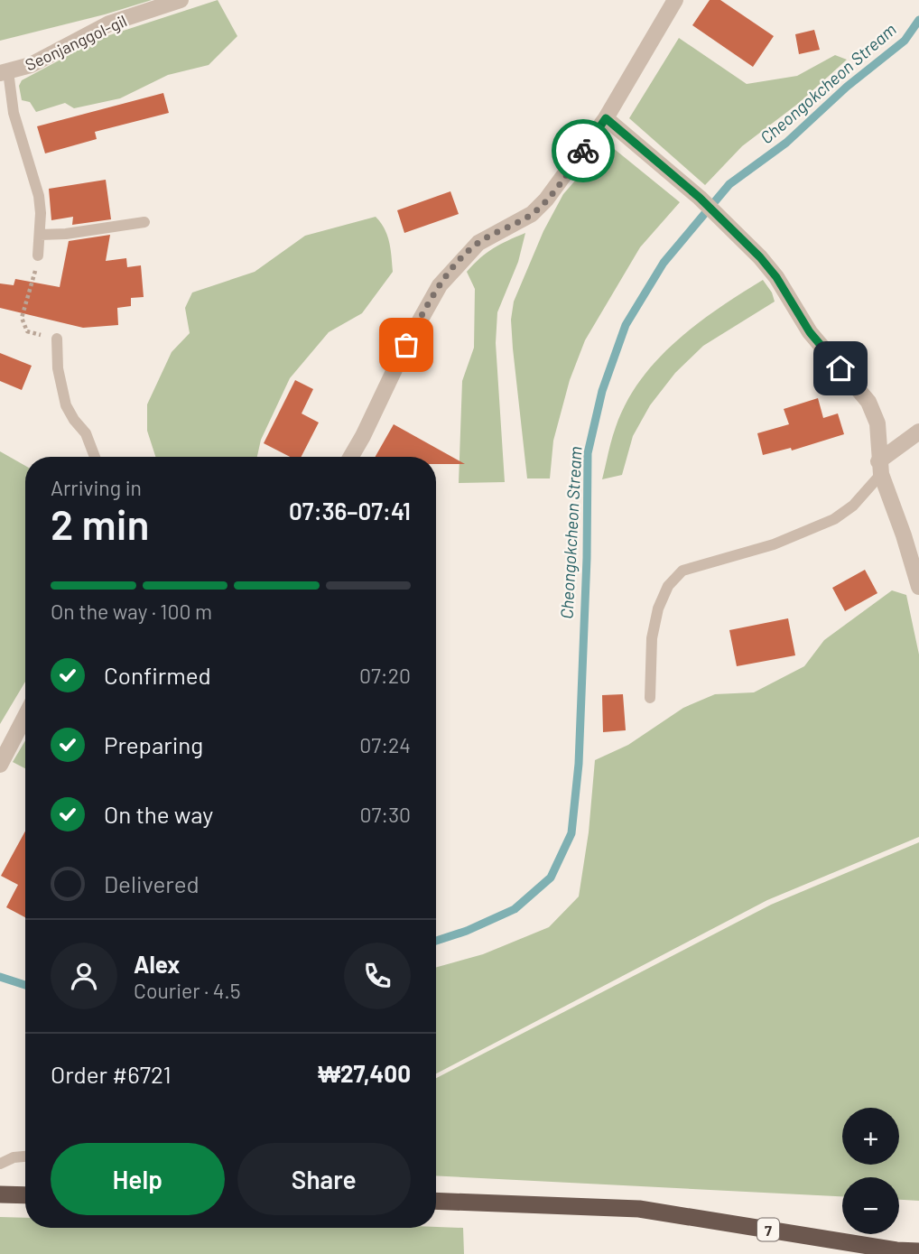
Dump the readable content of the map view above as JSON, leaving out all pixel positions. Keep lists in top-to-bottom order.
{
  "streets": {
    "highway": ["7"],
    "street": ["Seonjanggol-gil"]
  },
  "water": ["Cheongokcheon Stream"],
  "page": {
    "heading": ["2 min", "Arriving in", "07:36–07:41"],
    "panel": [
      "Alex",
      "Courier · 4.5",
      "Order #6721",
      "₩27,400"
    ],
    "bar": "On the way · 100 m",
    "list": [
      ["Confirmed", "07:20"],
      ["Preparing", "07:24"],
      ["On the way", "07:30"],
      "Delivered"
    ],
    "map_buttons": ["+", "−"],
    "buttons": ["Help", "Share"]
  }
}
